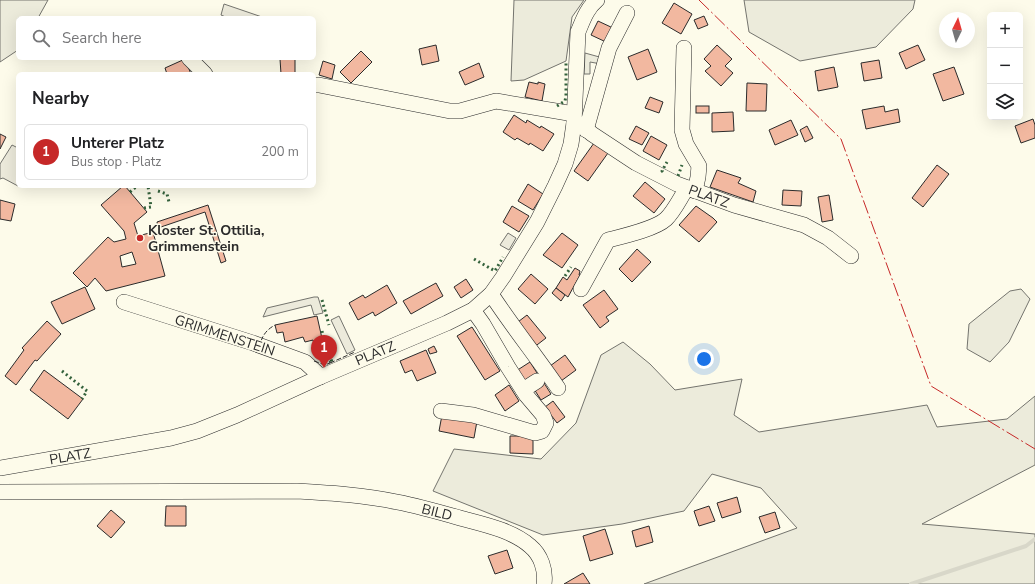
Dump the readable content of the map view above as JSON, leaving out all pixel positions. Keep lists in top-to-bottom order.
{
  "streets": {
    "street": ["PLATZ", "GRIMMENSTEIN", "BILD"]
  },
  "crossings": [
    ["PLATZ", "GRIMMENSTEIN"]
  ],
  "places": ["Kloster St. Ottilia, Grimmenstein"],
  "north": "top",
  "page": {
    "map_buttons": ["+", "−"],
    "search": "Search here",
    "heading": "Nearby",
    "list": [
      {
        "mark": "1",
        "name": "Unterer Platz",
        "note": "Bus stop · Platz",
        "value": "200 m"
      }
    ],
    "pins": "1"
  }
}
